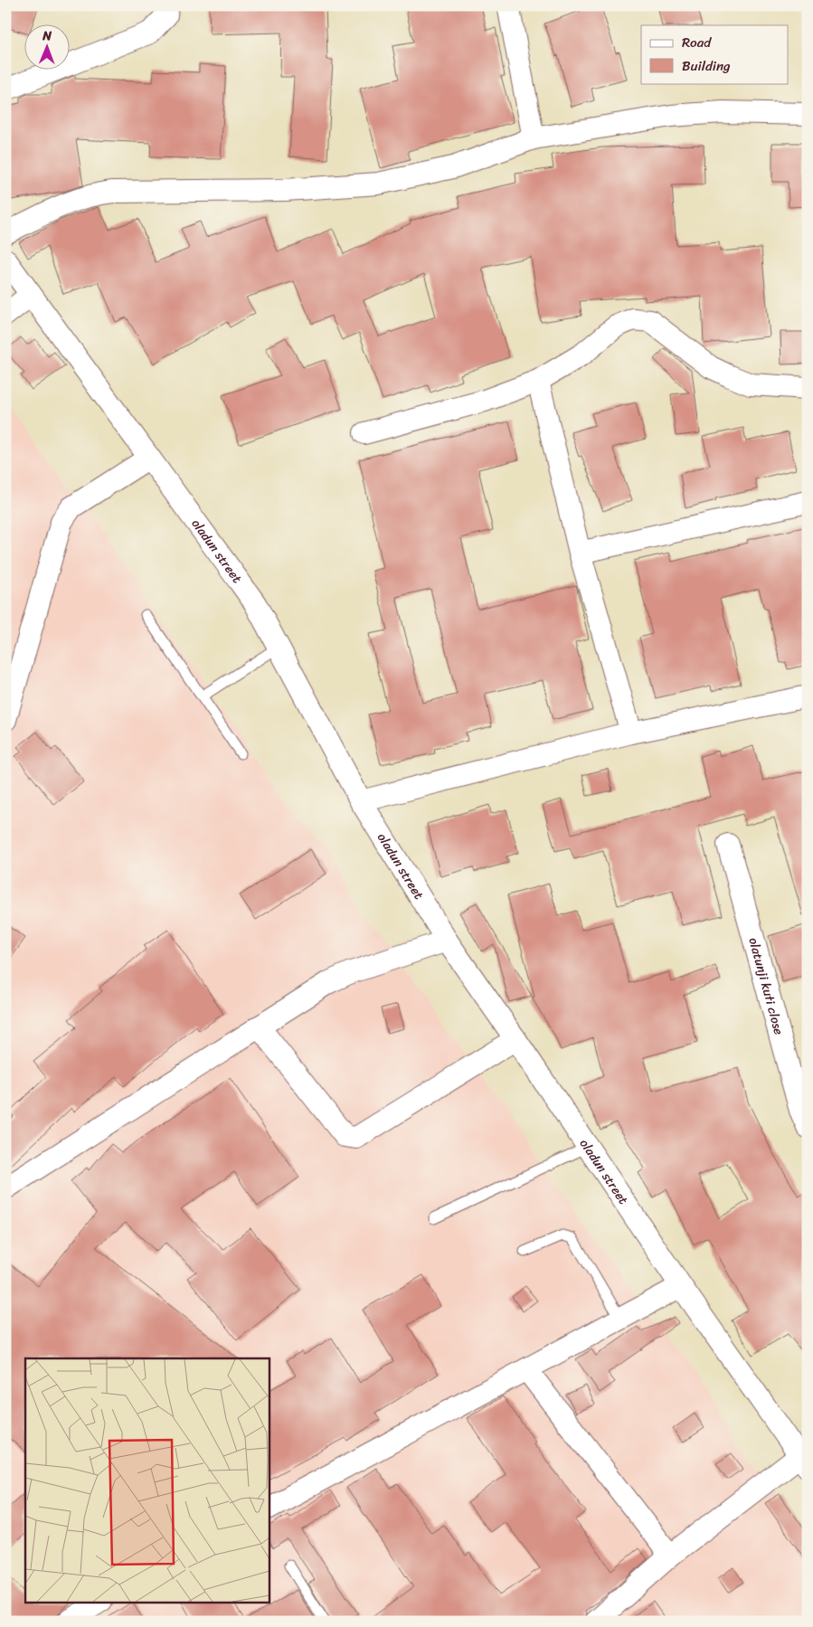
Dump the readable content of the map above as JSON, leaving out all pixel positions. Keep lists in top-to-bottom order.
{
  "streets": {
    "street": ["oladun street", "olatunji kuti close"]
  },
  "legend": ["Road", "Building"],
  "north": "top"
}
